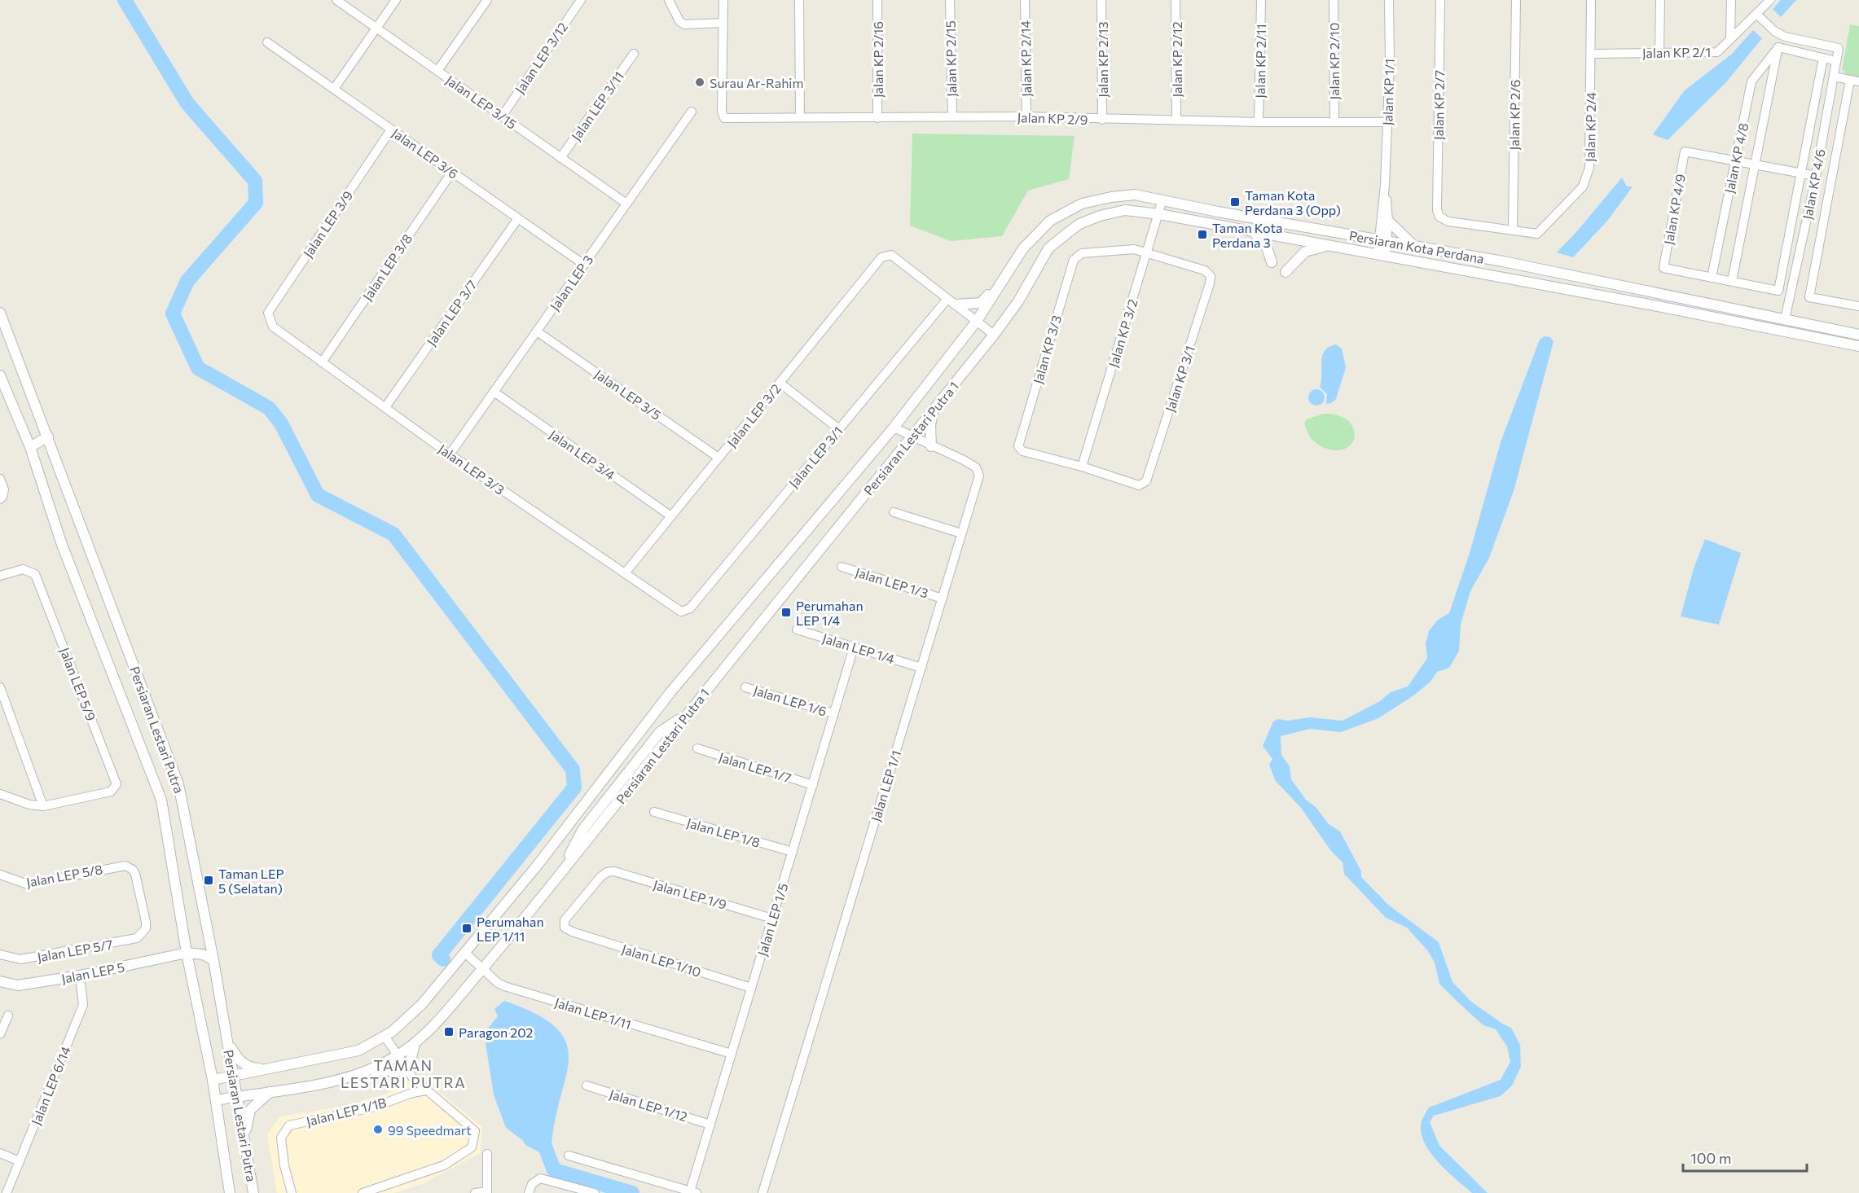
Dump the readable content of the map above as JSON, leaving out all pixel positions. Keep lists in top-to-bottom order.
{
  "streets": {
    "street": [
      "Jalan KP 2/1",
      "Jalan LEP 3/12",
      "Jalan KP 2/15",
      "Jalan KP 2/14",
      "Jalan KP 2/16",
      "Jalan KP 2/13",
      "Jalan KP 2/12",
      "Jalan KP 2/11",
      "Jalan KP 2/10",
      "Jalan KP 1/1",
      "Jalan LEP 3/15",
      "Jalan KP 2/7",
      "Jalan LEP 3/11",
      "Jalan KP 2/6",
      "Jalan KP 2/9",
      "Jalan KP 2/4",
      "Jalan LEP 3/6",
      "Jalan KP 4/8",
      "Jalan KP 4/6",
      "Jalan KP 4/9",
      "Jalan LEP 3/9",
      "Persiaran Kota Perdana",
      "Jalan LEP 3/8",
      "Jalan LEP 3",
      "Jalan LEP 3/7",
      "Jalan KP 3/2",
      "Jalan KP 3/3",
      "Jalan KP 3/1",
      "Jalan LEP 3/5",
      "Jalan LEP 3/2",
      "Persiaran Lestari Putra 1",
      "Jalan LEP 3/4",
      "Jalan LEP 3/1",
      "Jalan LEP 3/3",
      "Jalan LEP 1/3",
      "Jalan LEP 1/4",
      "Jalan LEP 5/9",
      "Jalan LEP 1/6",
      "Persiaran Lestari Putra",
      "Jalan LEP 1/7",
      "Jalan LEP 1/1",
      "Jalan LEP 1/8",
      "Jalan LEP 5/8",
      "Jalan LEP 1/9",
      "Jalan LEP 1/5",
      "Jalan LEP 5/7",
      "Jalan LEP 1/10",
      "Jalan LEP 5",
      "Jalan LEP 1/11",
      "Jalan LEP 6/14",
      "Jalan LEP 1/12",
      "Jalan LEP 1/1B"
    ]
  },
  "crossings": [
    ["Jalan KP 2/1", "Jalan KP 2/4"],
    ["Jalan KP 2/1", "Jalan KP 4/6"],
    ["Jalan LEP 3/12", "Jalan LEP 3/15"],
    ["Jalan KP 2/15", "Jalan KP 2/9"],
    ["Jalan KP 2/14", "Jalan KP 2/9"],
    ["Jalan KP 2/16", "Jalan KP 2/9"],
    ["Jalan KP 2/13", "Jalan KP 2/9"],
    ["Jalan KP 2/12", "Jalan KP 2/9"],
    ["Jalan KP 2/11", "Jalan KP 2/9"],
    ["Jalan KP 2/10", "Jalan KP 2/9"],
    ["Jalan KP 1/1", "Jalan KP 2/9"],
    ["Jalan KP 1/1", "Persiaran Kota Perdana"],
    ["Jalan LEP 3/15", "Jalan LEP 3/11"],
    ["Jalan LEP 3/15", "Jalan LEP 3"],
    ["Jalan KP 2/7", "Jalan KP 2/6"],
    ["Jalan KP 2/7", "Jalan KP 2/4"],
    ["Jalan KP 2/6", "Jalan KP 2/4"],
    ["Jalan LEP 3/6", "Jalan LEP 3/9"],
    ["Jalan LEP 3/6", "Jalan LEP 3/8"],
    ["Jalan LEP 3/6", "Jalan LEP 3"],
    ["Jalan LEP 3/6", "Jalan LEP 3/7"],
    ["Jalan KP 4/8", "Jalan KP 4/9"],
    ["Jalan KP 4/6", "Persiaran Kota Perdana"],
    ["Jalan LEP 3/9", "Jalan LEP 3/3"],
    ["Persiaran Kota Perdana", "Jalan KP 3/2"],
    ["Persiaran Kota Perdana", "Persiaran Lestari Putra 1"],
    ["Jalan LEP 3/8", "Jalan LEP 3/3"],
    ["Jalan LEP 3", "Jalan LEP 3/5"],
    ["Jalan LEP 3", "Jalan LEP 3/4"],
    ["Jalan LEP 3", "Jalan LEP 3/3"],
    ["Jalan LEP 3/7", "Jalan LEP 3/3"],
    ["Jalan KP 3/2", "Jalan KP 3/3"],
    ["Jalan KP 3/2", "Jalan KP 3/1"],
    ["Jalan KP 3/3", "Jalan KP 3/1"],
    ["Jalan LEP 3/5", "Jalan LEP 3/2"],
    ["Jalan LEP 3/2", "Jalan LEP 3/4"],
    ["Jalan LEP 3/2", "Jalan LEP 3/1"],
    ["Jalan LEP 3/2", "Jalan LEP 3/3"],
    ["Persiaran Lestari Putra 1", "Persiaran Lestari Putra"],
    ["Persiaran Lestari Putra 1", "Jalan LEP 1/1"],
    ["Persiaran Lestari Putra 1", "Jalan LEP 1/11"],
    ["Jalan LEP 3/1", "Jalan LEP 3/3"],
    ["Jalan LEP 1/3", "Jalan LEP 1/1"],
    ["Jalan LEP 1/4", "Jalan LEP 1/1"],
    ["Jalan LEP 1/4", "Jalan LEP 1/5"],
    ["Jalan LEP 1/6", "Jalan LEP 1/5"],
    ["Persiaran Lestari Putra", "Jalan LEP 5"],
    ["Jalan LEP 1/7", "Jalan LEP 1/5"],
    ["Jalan LEP 1/8", "Jalan LEP 1/5"],
    ["Jalan LEP 5/8", "Jalan LEP 5/7"],
    ["Jalan LEP 1/9", "Jalan LEP 1/5"],
    ["Jalan LEP 1/9", "Jalan LEP 1/10"],
    ["Jalan LEP 1/5", "Jalan LEP 1/10"],
    ["Jalan LEP 1/5", "Jalan LEP 1/11"],
    ["Jalan LEP 1/5", "Jalan LEP 1/12"],
    ["Jalan LEP 5", "Jalan LEP 6/14"]
  ],
  "districts": ["TAMAN LESTARI PUTRA"],
  "places": {
    "other": ["Surau Ar-Rahim", "99 Speedmart"],
    "transit": [
      "Taman Kota Perdana 3 (Opp)",
      "Taman Kota Perdana 3",
      "Perumahan LEP 1/4",
      "Taman LEP 5 (Selatan)",
      "Perumahan LEP 1/11",
      "Paragon 202"
    ]
  },
  "scale_bar": "100 m"
}
